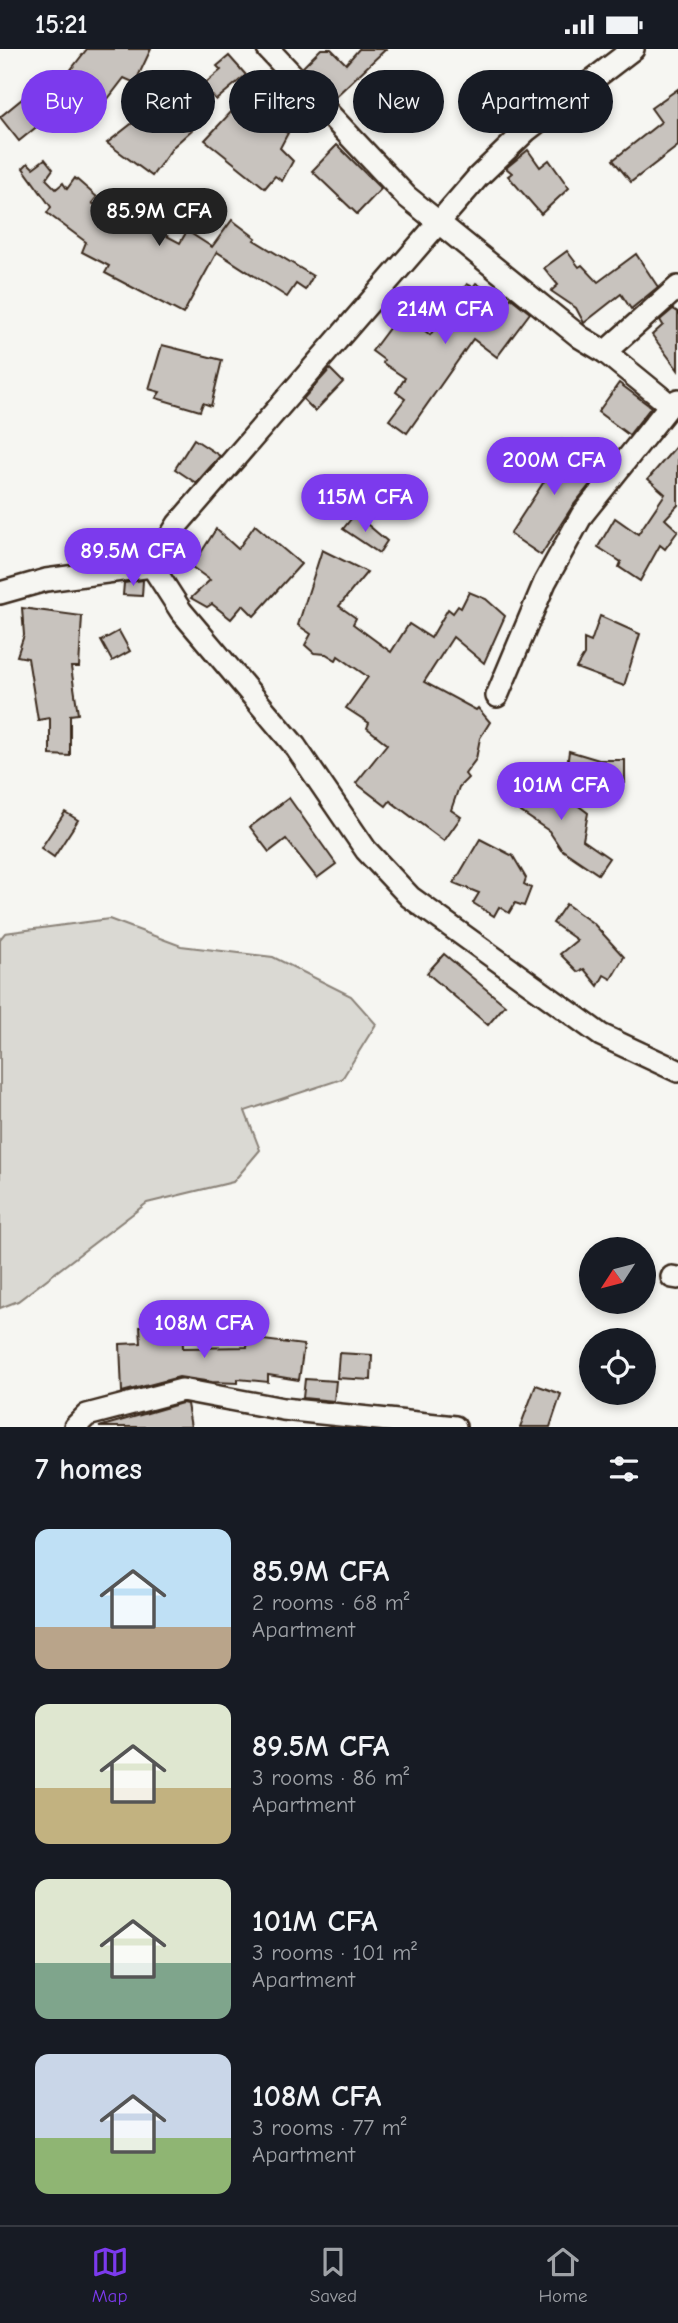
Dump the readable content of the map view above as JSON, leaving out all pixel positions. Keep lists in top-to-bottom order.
{
  "north": "bottom left",
  "page": {
    "status": "15:21",
    "chip": [
      "Buy",
      "Rent",
      "Filters",
      "New",
      "Apartment"
    ],
    "price": [
      "85.9M CFA",
      "214M CFA",
      "200M CFA",
      "115M CFA",
      "89.5M CFA",
      "101M CFA",
      "108M CFA"
    ],
    "heading": "7 homes",
    "list": [
      {
        "name": "85.9M CFA",
        "note": "2 rooms · 68 m² · Apartment"
      },
      {
        "name": "89.5M CFA",
        "note": "3 rooms · 86 m² · Apartment"
      },
      {
        "name": "101M CFA",
        "note": "3 rooms · 101 m² · Apartment"
      },
      {
        "name": "108M CFA",
        "note": "3 rooms · 77 m² · Apartment"
      }
    ],
    "tabs": ["Map", "Saved", "Home"]
  }
}
